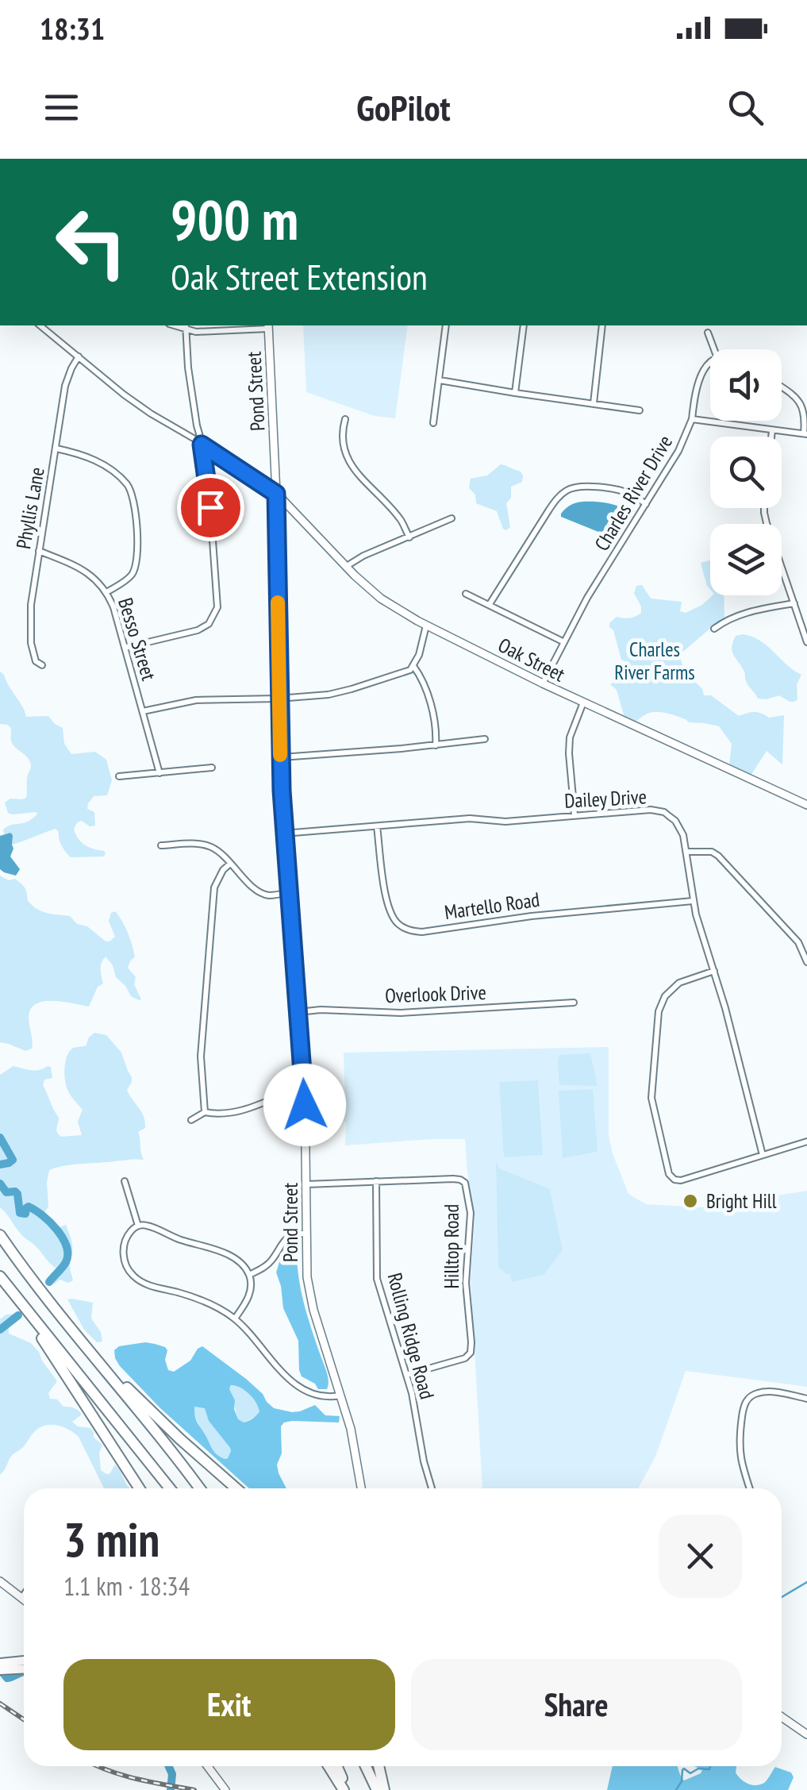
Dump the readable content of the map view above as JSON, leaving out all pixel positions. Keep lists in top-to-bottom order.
{
  "streets": {
    "main road": ["Pond Street", "Oak Street"],
    "street": [
      "Charles River Drive",
      "Phyllis Lane",
      "Besso Street",
      "Dailey Drive",
      "Martello Road",
      "Overlook Drive",
      "Hilltop Road",
      "Rolling Ridge Road"
    ]
  },
  "crossings": [
    ["Pond Street", "Oak Street"],
    ["Pond Street", "Dailey Drive"],
    ["Pond Street", "Overlook Drive"],
    ["Pond Street", "Hilltop Road"],
    ["Charles River Drive", "Oak Street"],
    ["Phyllis Lane", "Besso Street"],
    ["Dailey Drive", "Martello Road"],
    ["Hilltop Road", "Rolling Ridge Road"]
  ],
  "parks": ["Charles River Farms"],
  "places": ["Bright Hill"],
  "page": {
    "status": "18:31",
    "header": "GoPilot",
    "turn": ["900 m", "Oak Street Extension"],
    "heading": ["3 min", "1.1 km · 18:34"],
    "buttons": ["Exit", "Share"]
  }
}
